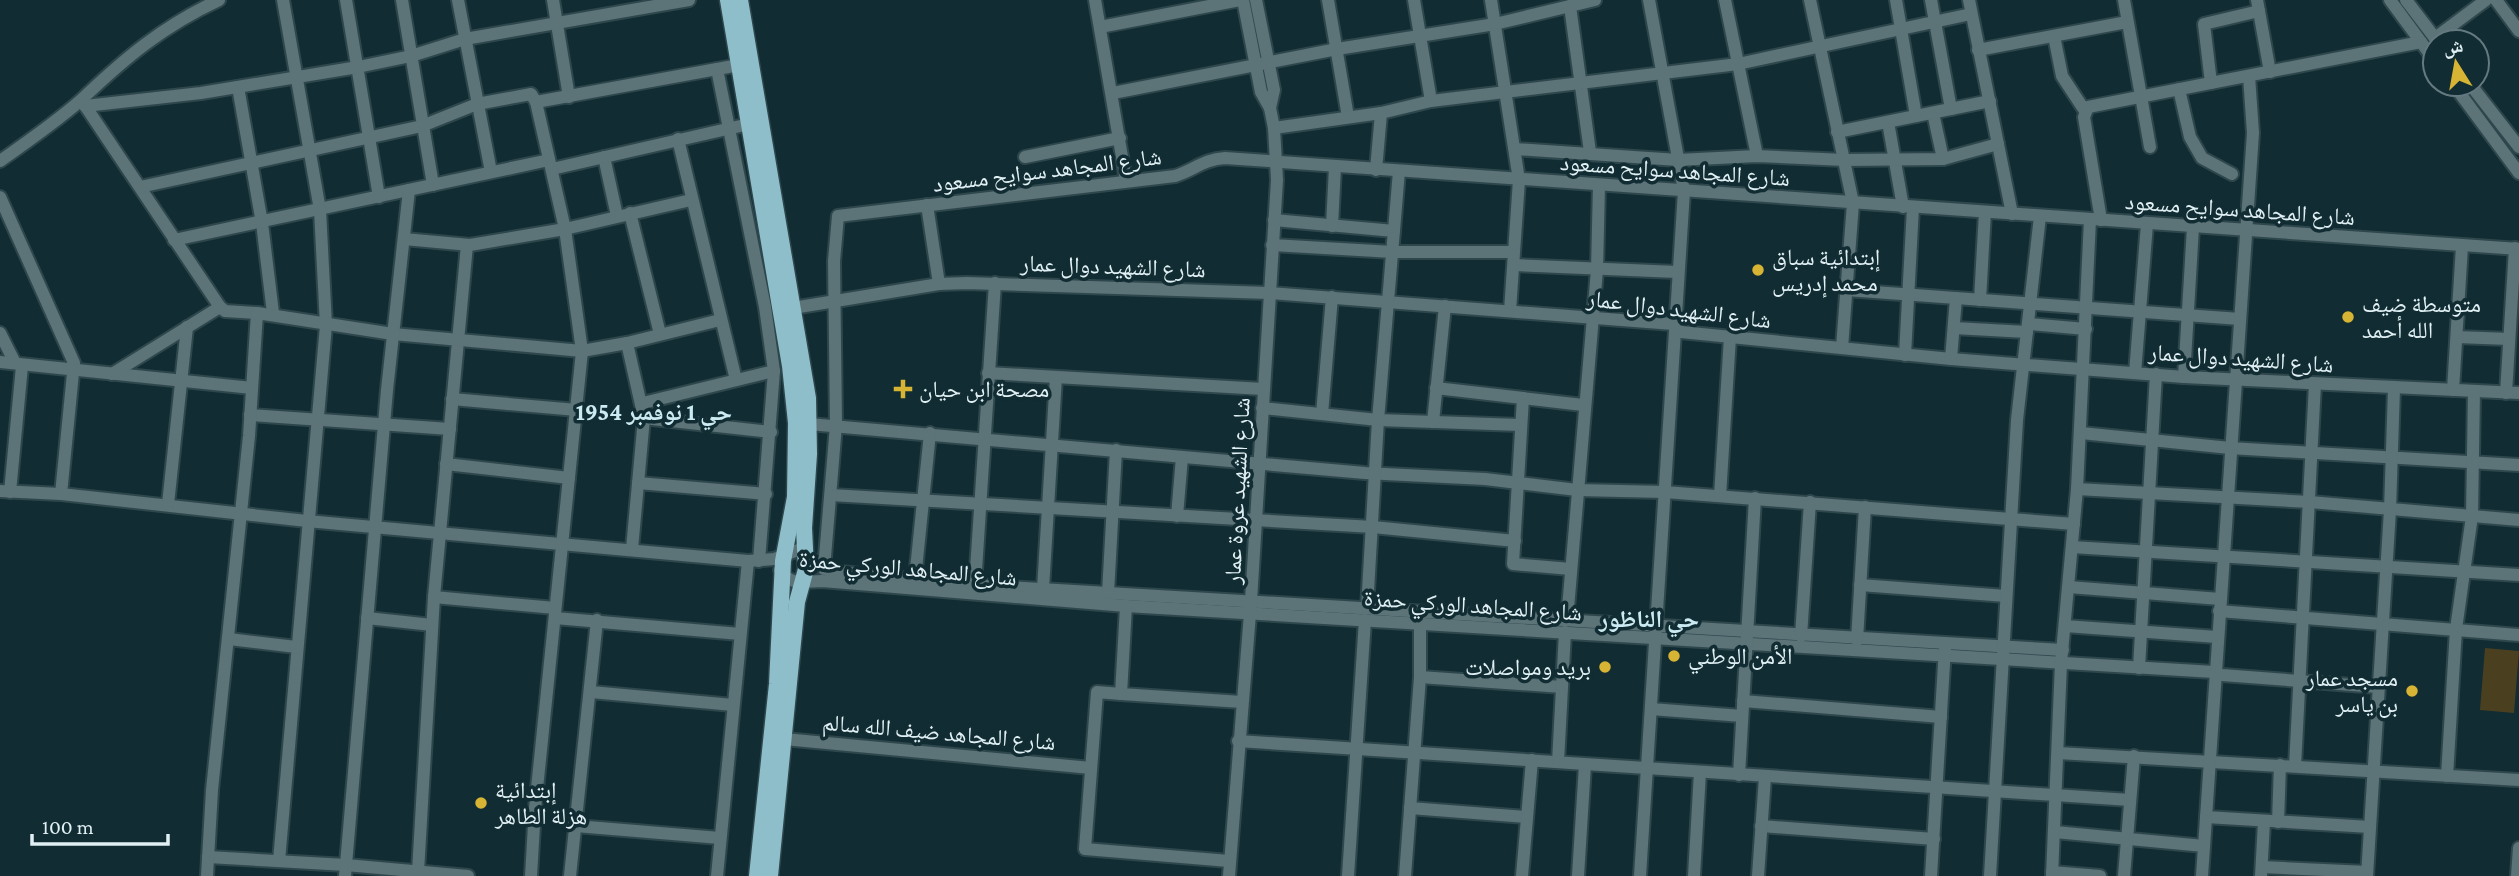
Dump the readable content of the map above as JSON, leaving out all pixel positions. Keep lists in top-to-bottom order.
{
  "streets": {
    "street": [
      "شارع المجاهد سوايح مسعود",
      "شارع الشهيد دوال عمار",
      "شارع الشهيد عروة عمار",
      "شارع المجاهد الوركي حمزة",
      "شارع المجاهد ضيف الله سالم"
    ]
  },
  "crossings": [
    ["شارع المجاهد سوايح مسعود", "شارع الشهيد دوال عمار"],
    ["شارع المجاهد سوايح مسعود", "شارع الشهيد عروة عمار"],
    ["شارع الشهيد دوال عمار", "شارع الشهيد عروة عمار"],
    ["شارع الشهيد عروة عمار", "شارع المجاهد الوركي حمزة"]
  ],
  "districts": ["حي 1 نوفمبر 1954", "حي الناظور"],
  "places": {
    "other": [
      "إبتدائية سباق محمد إدريس",
      "متوسطة ضيف الله أحمد",
      "الأمن الوطني",
      "بريد ومواصلات",
      "مسجد عمار بن ياسر",
      "إبتدائية هزلة الطاهر"
    ],
    "health": ["مصحة ابن حيان"]
  },
  "scale_bar": "100 m",
  "north": "top"
}
